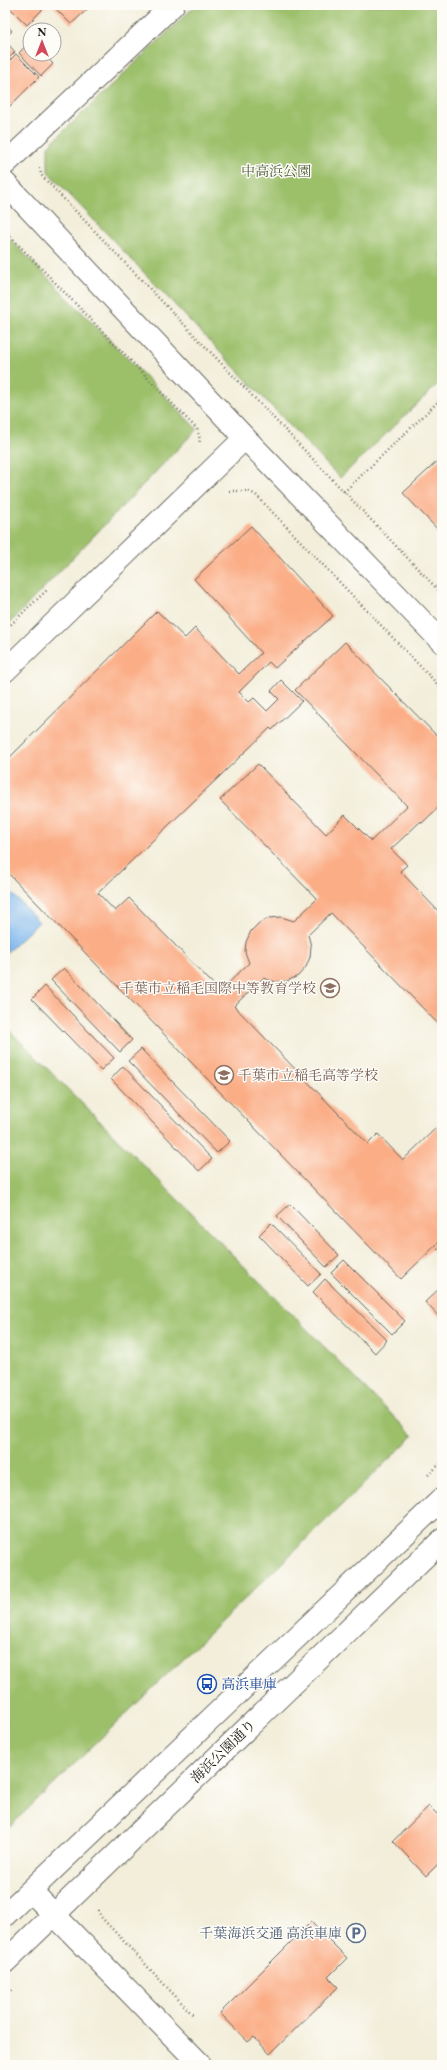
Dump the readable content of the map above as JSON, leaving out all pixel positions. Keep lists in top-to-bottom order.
{
  "streets": {
    "street": ["海浜公園通り"]
  },
  "parks": ["中高浜公園"],
  "places": {
    "school or university": ["千葉市立稲毛国際中等教育学校", "千葉市立稲毛高等学校"],
    "bus stop": ["高浜車庫"],
    "parking": ["千葉海浜交通 高浜車庫"]
  },
  "north": "top"
}
